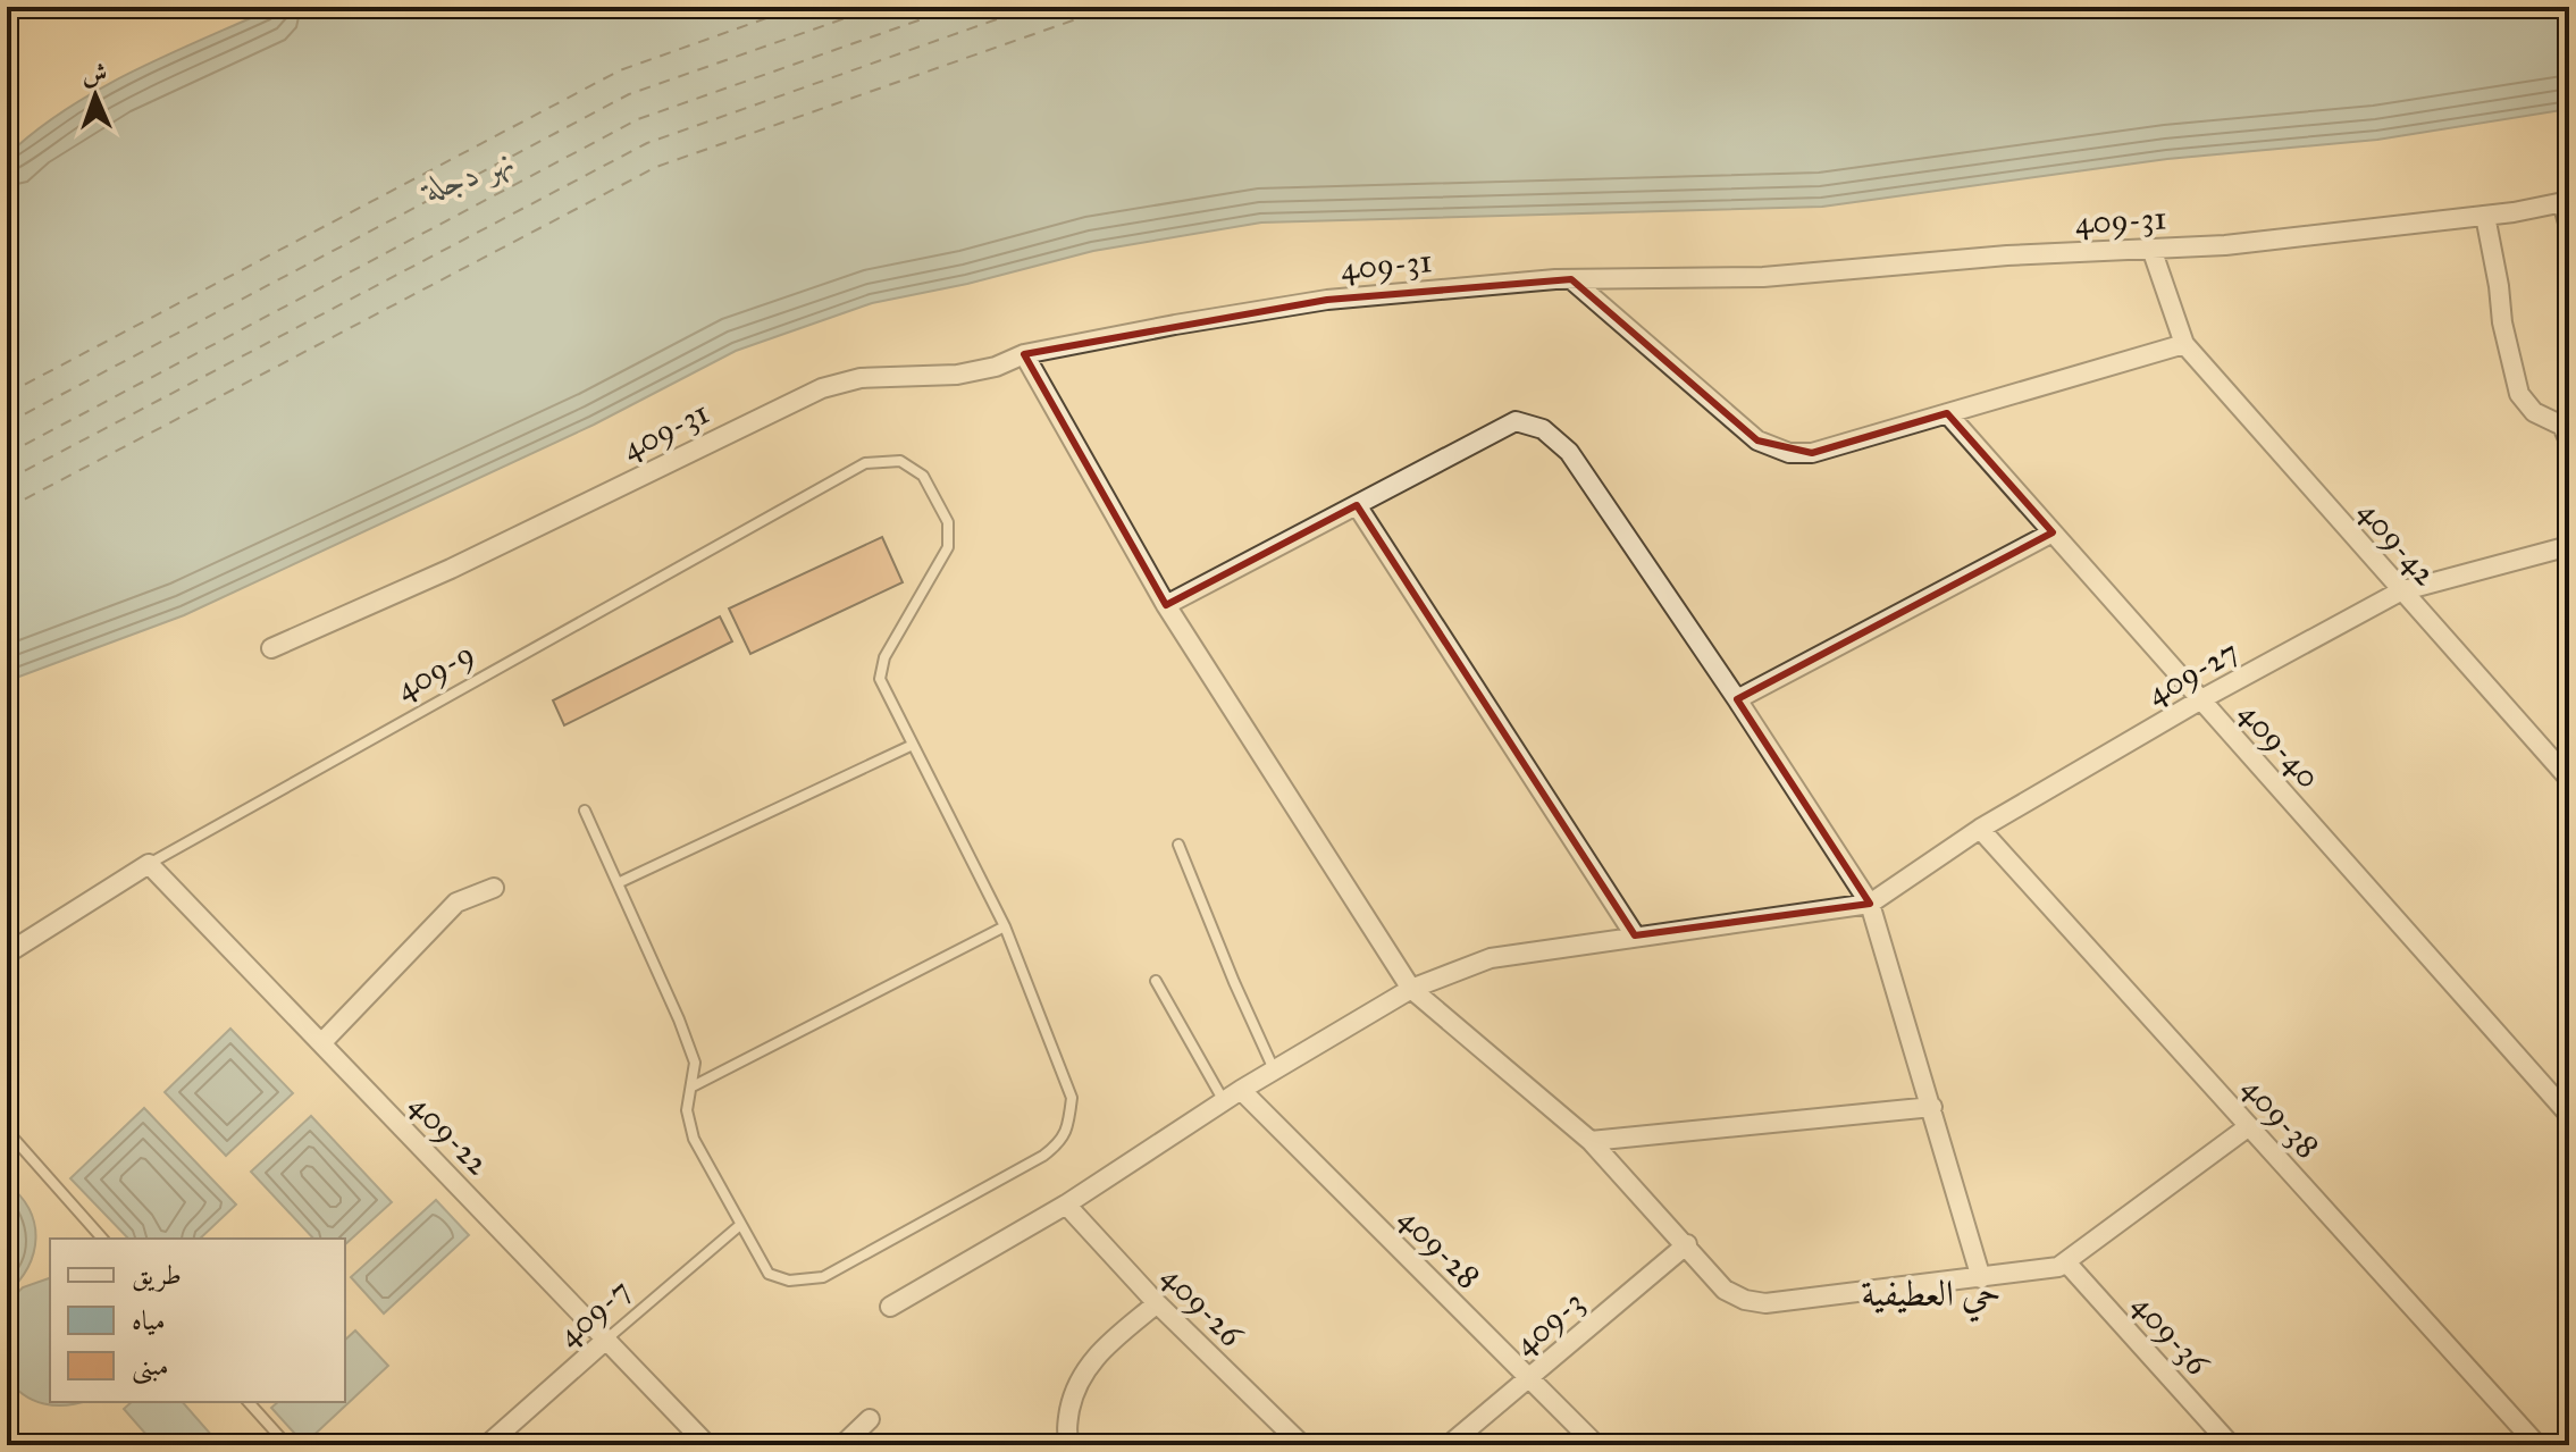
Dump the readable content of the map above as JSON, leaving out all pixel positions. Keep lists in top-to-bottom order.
{
  "streets": {
    "street": [
      "409-31",
      "409-42",
      "409-9",
      "409-27",
      "409-40",
      "409-38",
      "409-22",
      "409-28",
      "409-26",
      "409-7",
      "409-3",
      "409-36"
    ]
  },
  "crossings": [
    ["409-42", "409-27"],
    ["409-9", "409-22"],
    ["409-27", "409-40"],
    ["409-27", "409-38"],
    ["409-22", "409-7"],
    ["409-28", "409-3"]
  ],
  "districts": ["حي العطيفية"],
  "water": ["نهر دجلة"],
  "legend": ["طريق", "مياه", "مبنى"],
  "north": "top"
}
